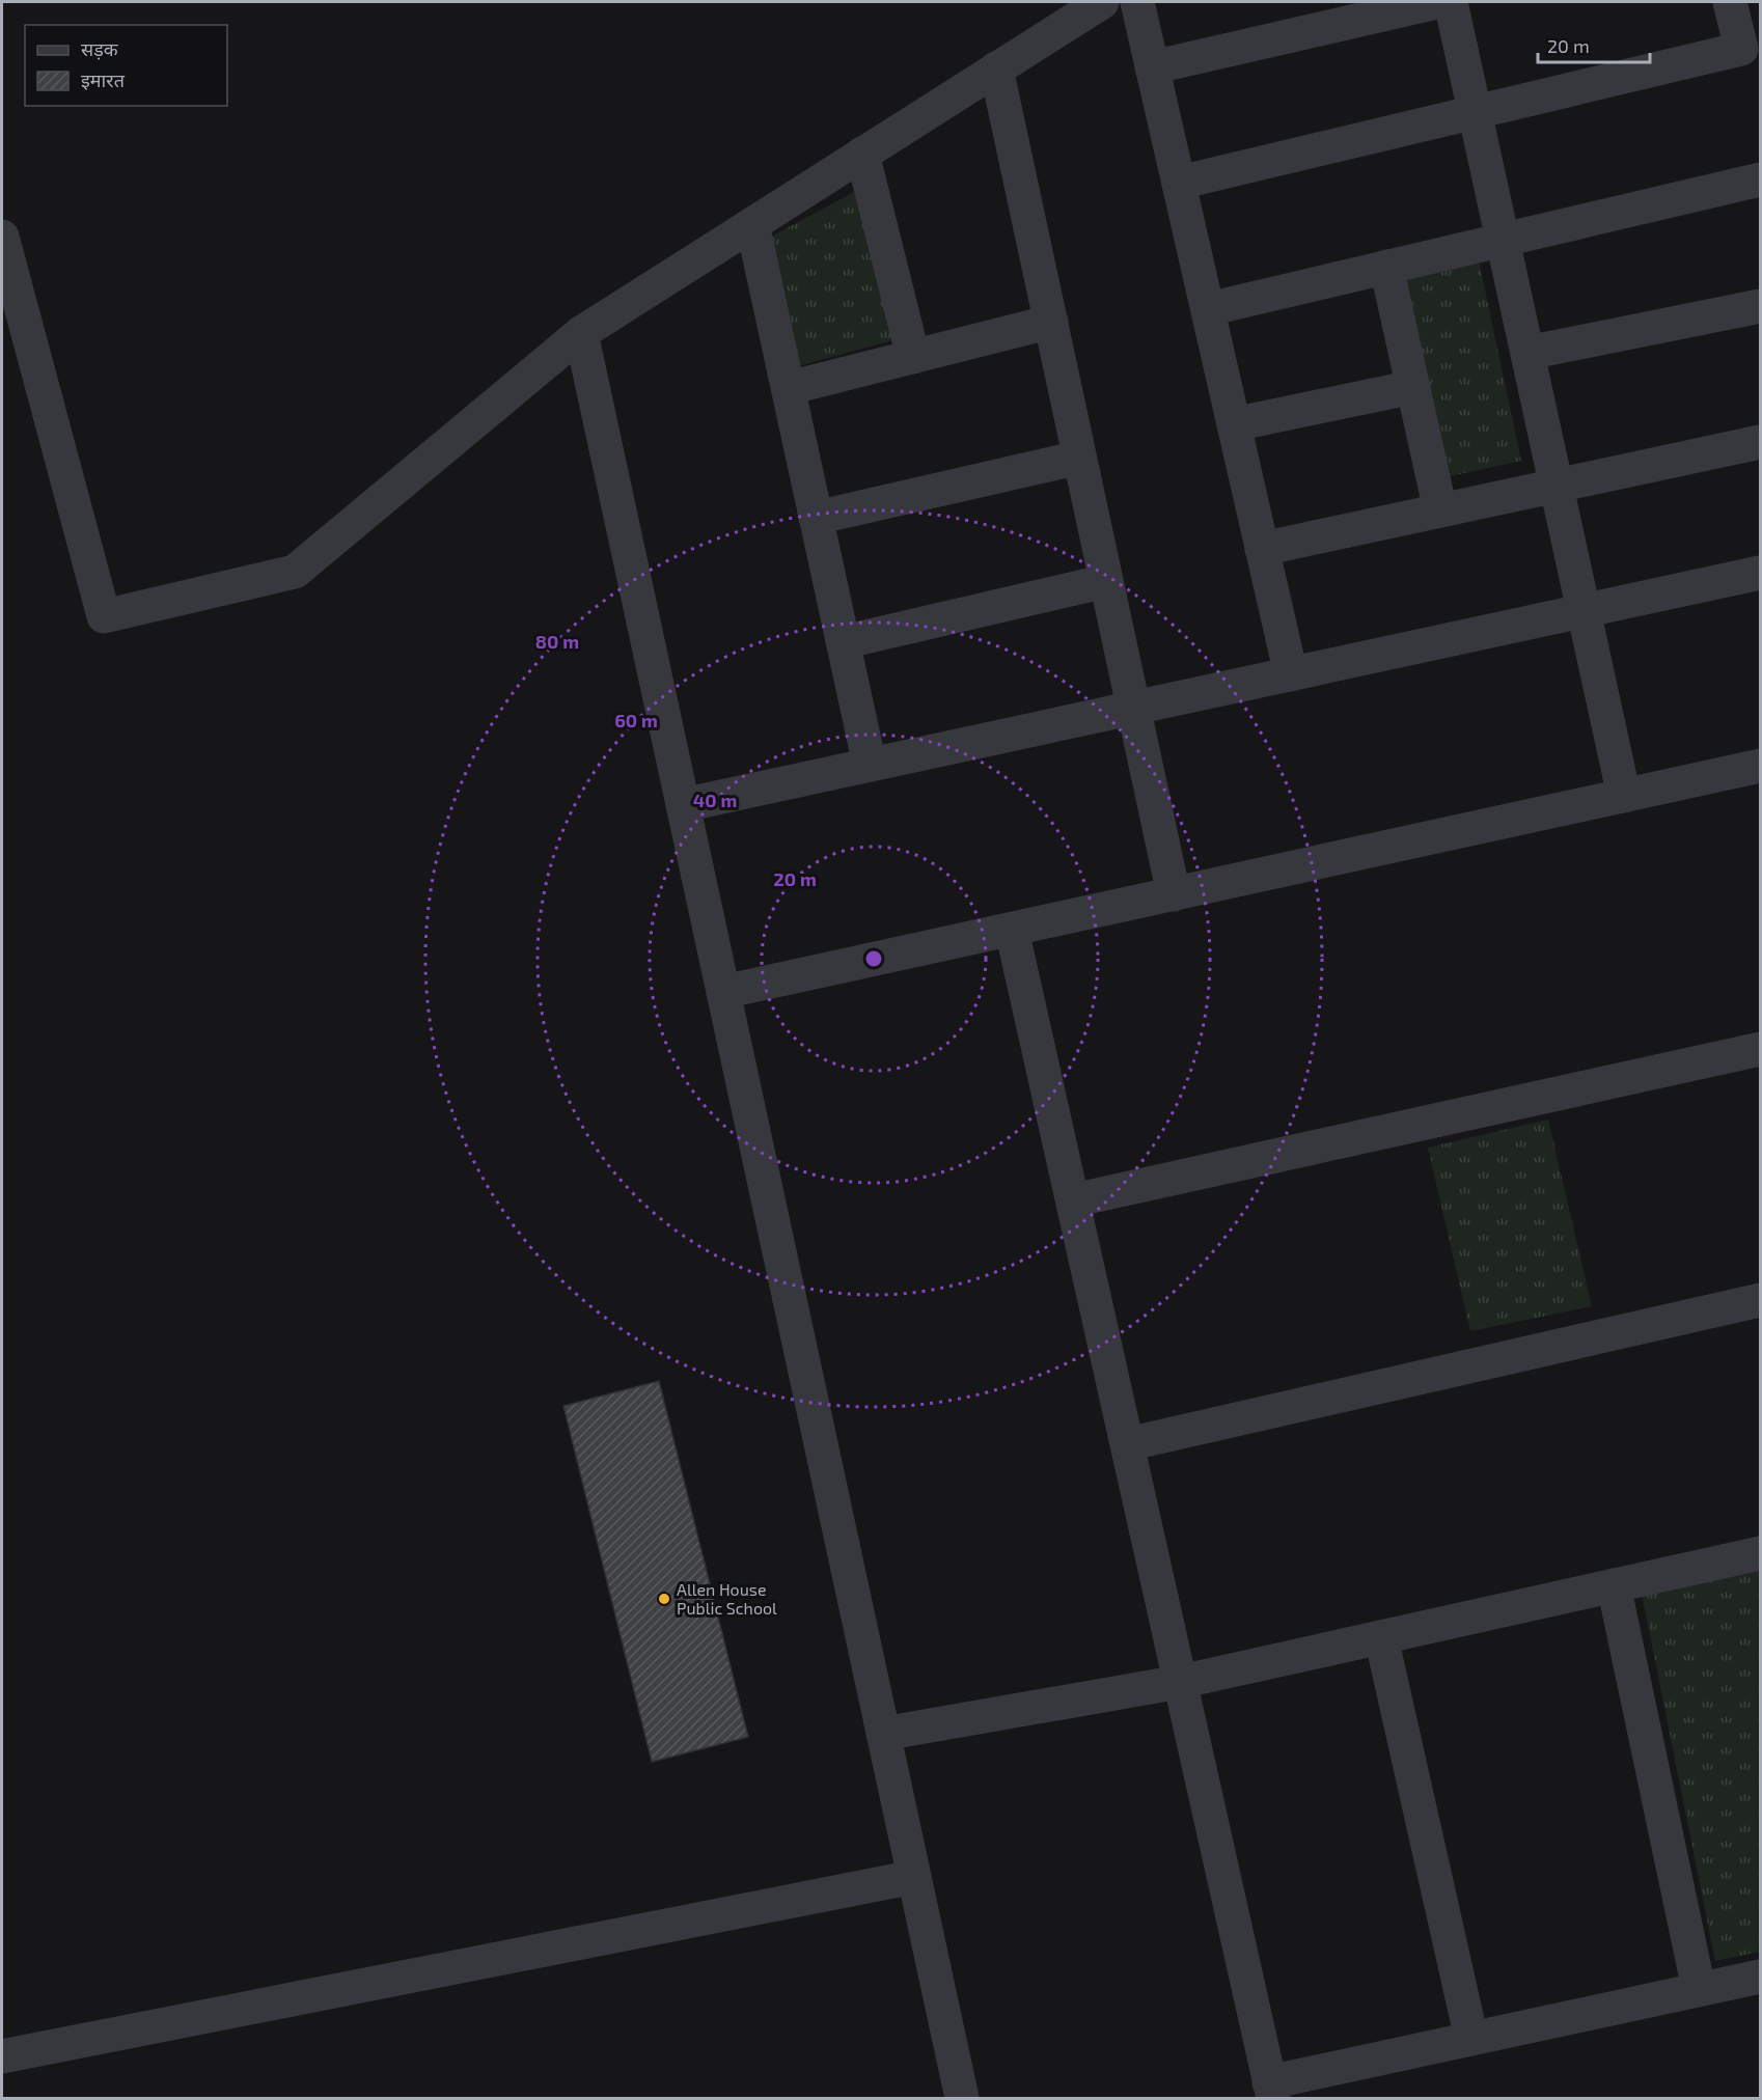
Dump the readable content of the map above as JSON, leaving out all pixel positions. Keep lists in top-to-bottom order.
{
  "places": ["Allen House Public School"],
  "legend": ["सड़क", "इमारत"],
  "scale_bar": "20 m",
  "rings": [
    "80 m",
    "60 m",
    "40 m",
    "20 m"
  ]
}
